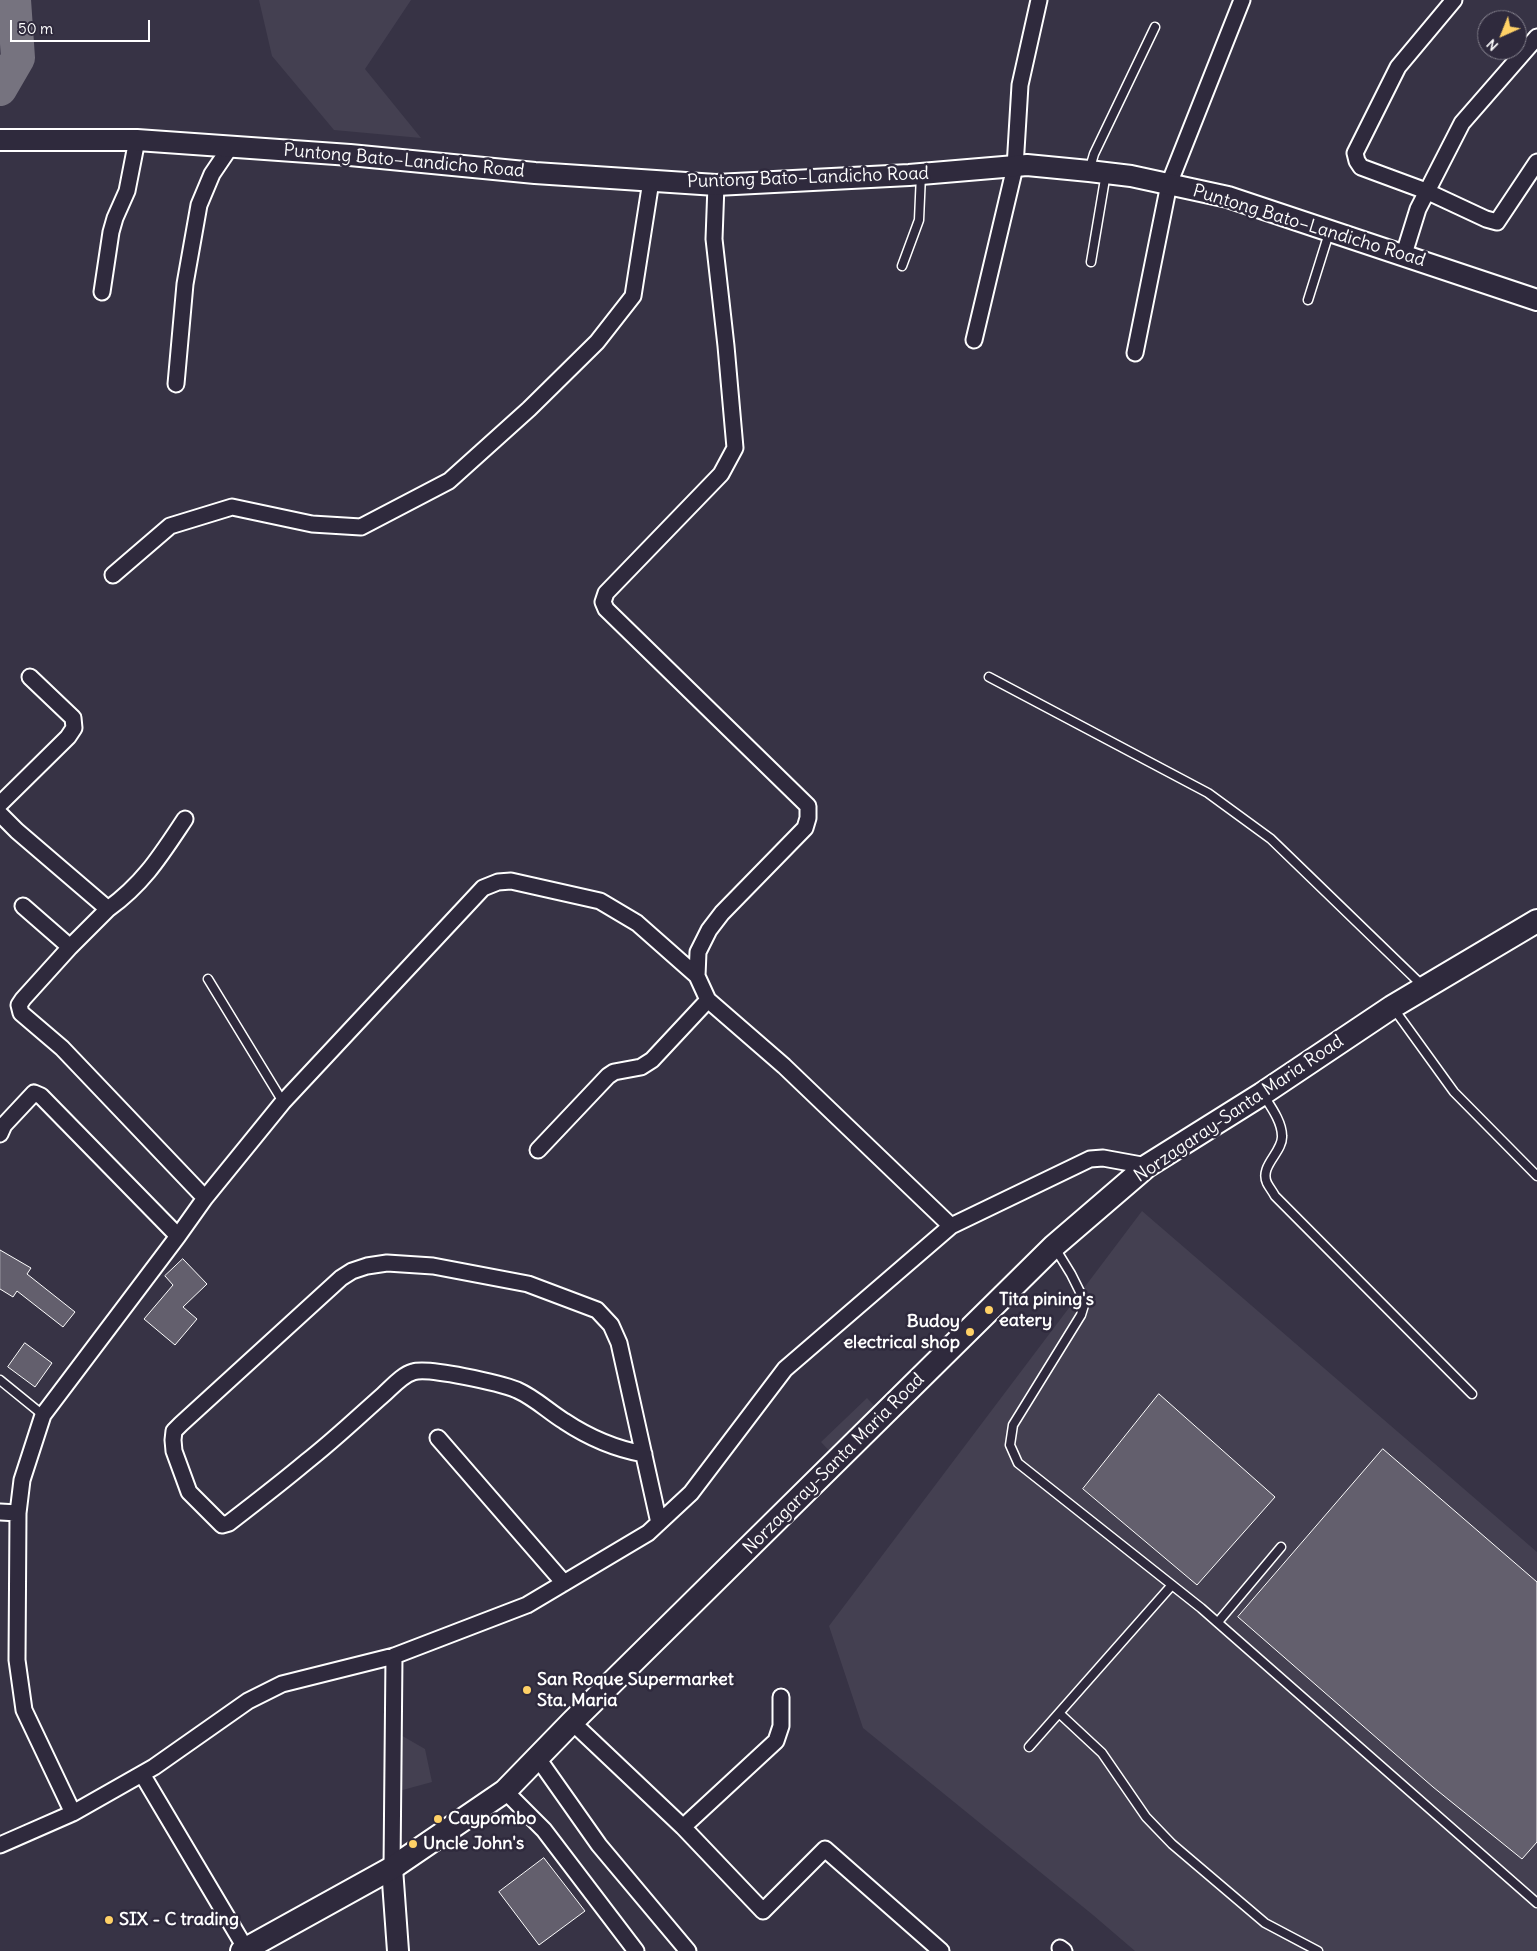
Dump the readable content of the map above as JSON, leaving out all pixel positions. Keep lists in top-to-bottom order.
{
  "streets": {
    "main road": ["Puntong Bato–Landicho Road", "Norzagaray-Santa Maria Road"]
  },
  "places": [
    "Tita pining's eatery",
    "Budoy electrical shop",
    "San Roque Supermarket Sta. Maria",
    "Caypombo",
    "Uncle John's",
    "SIX - C trading"
  ],
  "scale_bar": "50 m",
  "north": "bottom left"
}
